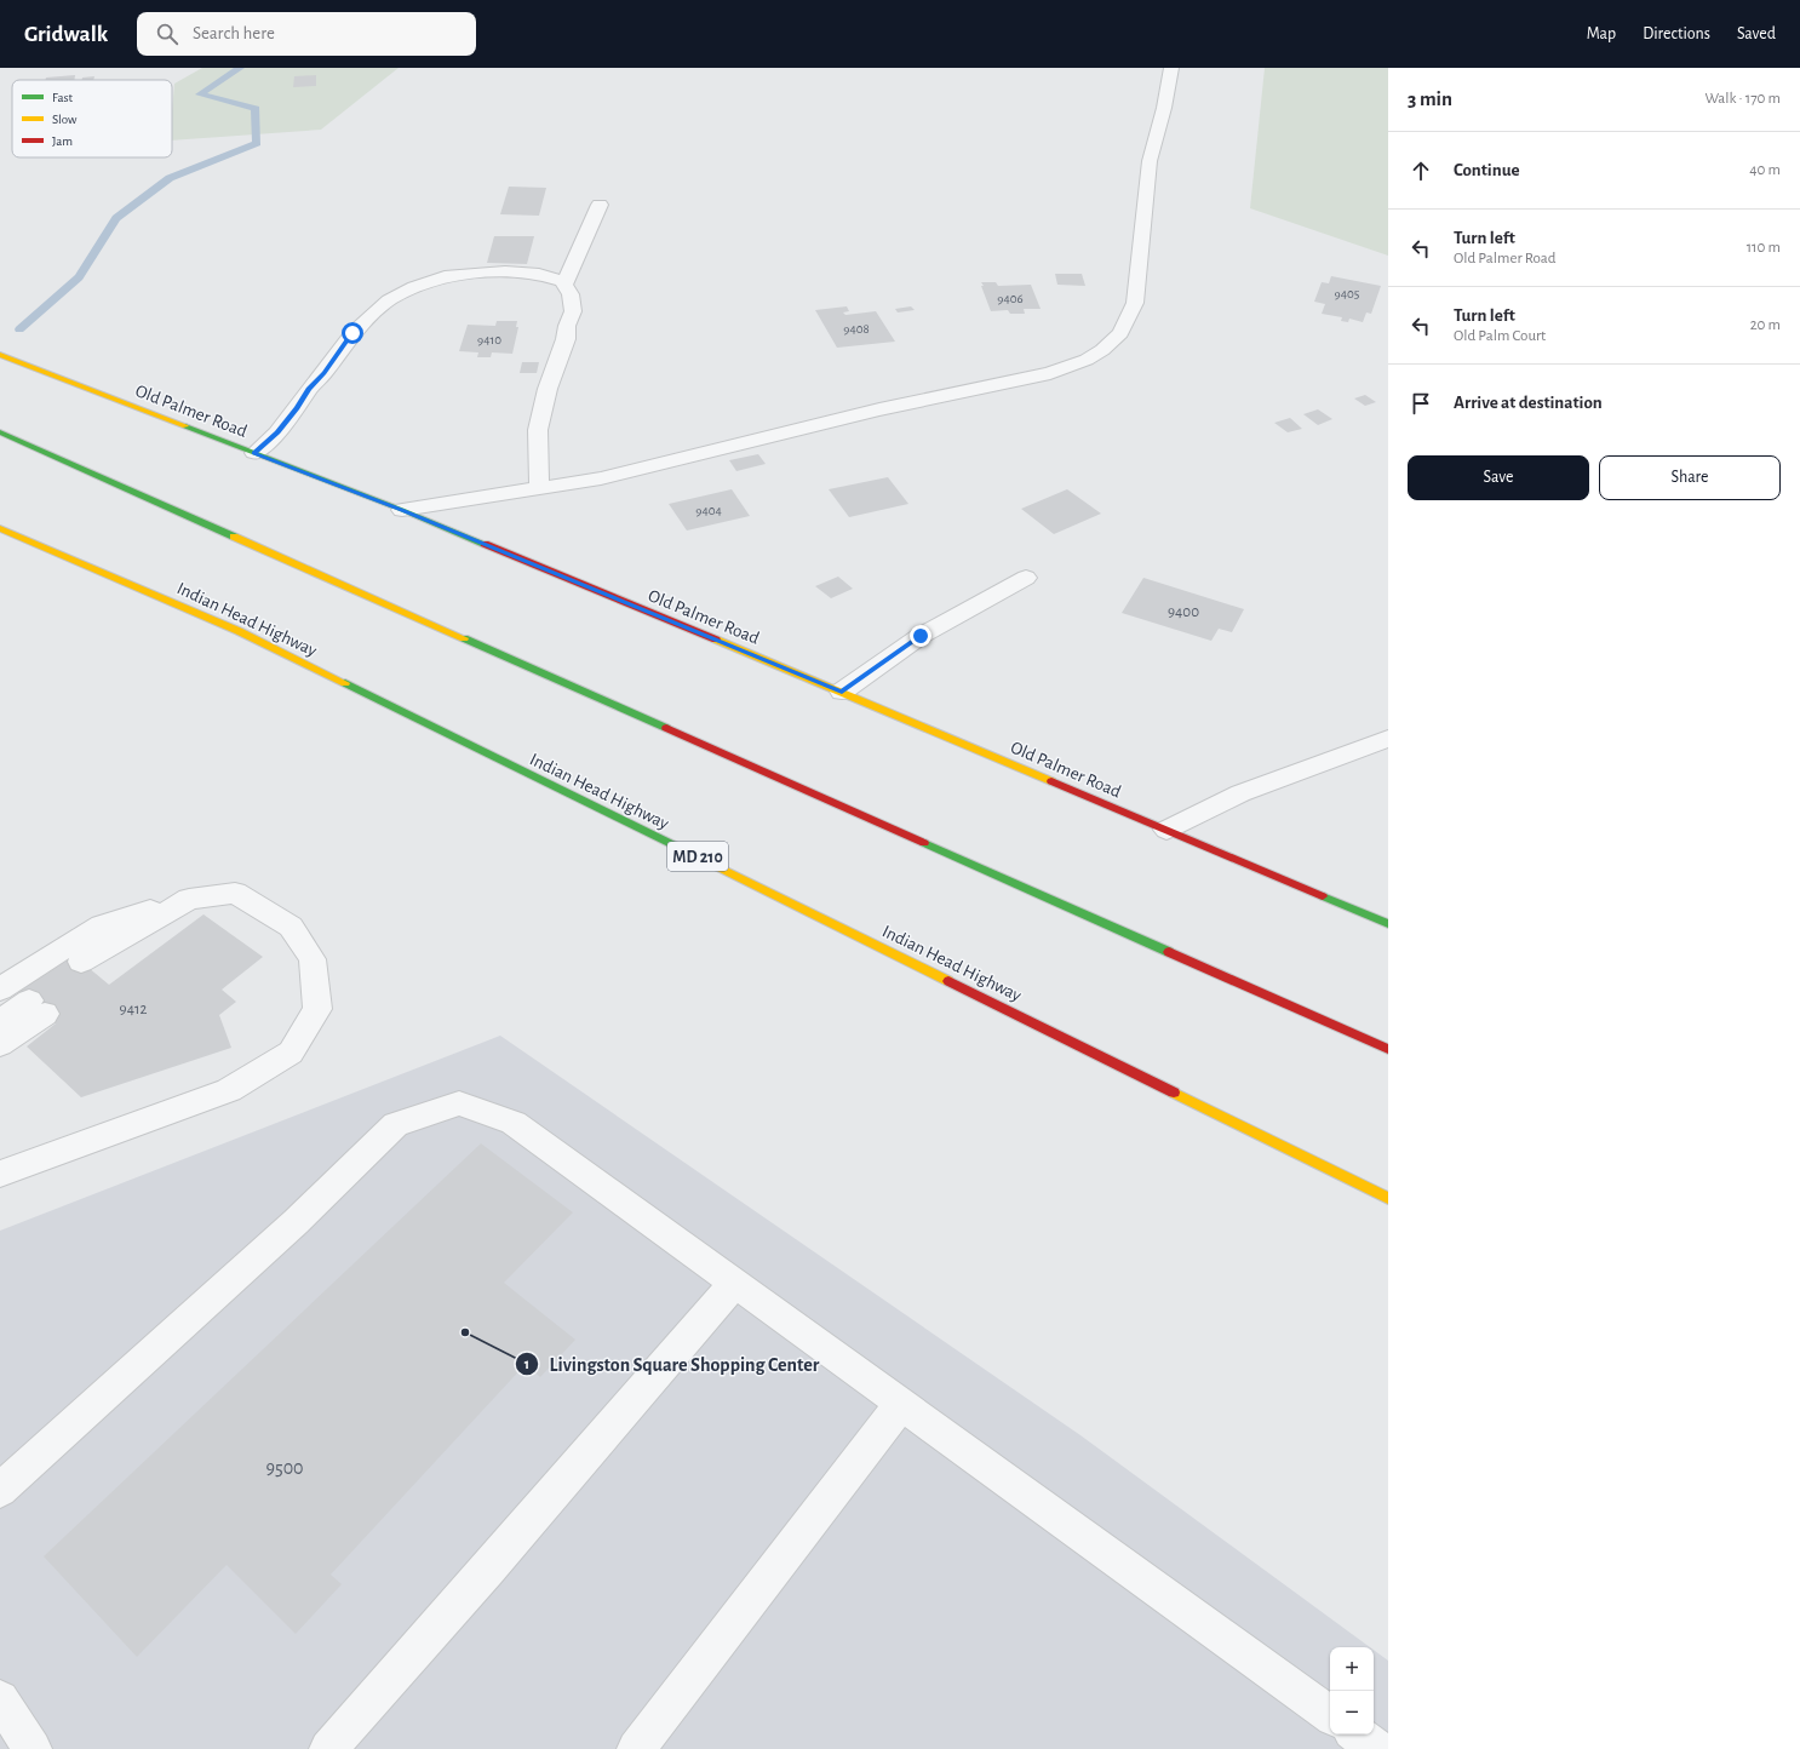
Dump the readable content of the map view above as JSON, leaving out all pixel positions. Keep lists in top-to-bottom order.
{
  "streets": {
    "main road": ["Old Palmer Road", "Indian Head Highway", "MD 210"]
  },
  "places": ["Livingston Square Shopping Center"],
  "house_numbers": [
    "9405",
    "9406",
    "9408",
    "9410",
    "9404",
    "9400",
    "9412",
    "9500"
  ],
  "legend": ["Fast", "Slow", "Jam"],
  "page": {
    "header": "Gridwalk",
    "search": "Search here",
    "nav": ["Map", "Directions", "Saved"],
    "heading": ["3 min", "Walk · 170 m"],
    "list": [
      ["Continue", "40 m"],
      ["Turn left", "Old Palmer Road", "110 m"],
      ["Turn left", "Old Palm Court", "20 m"],
      "Arrive at destination"
    ],
    "buttons": ["Save", "Share"],
    "map_buttons": ["+", "−"]
  }
}
